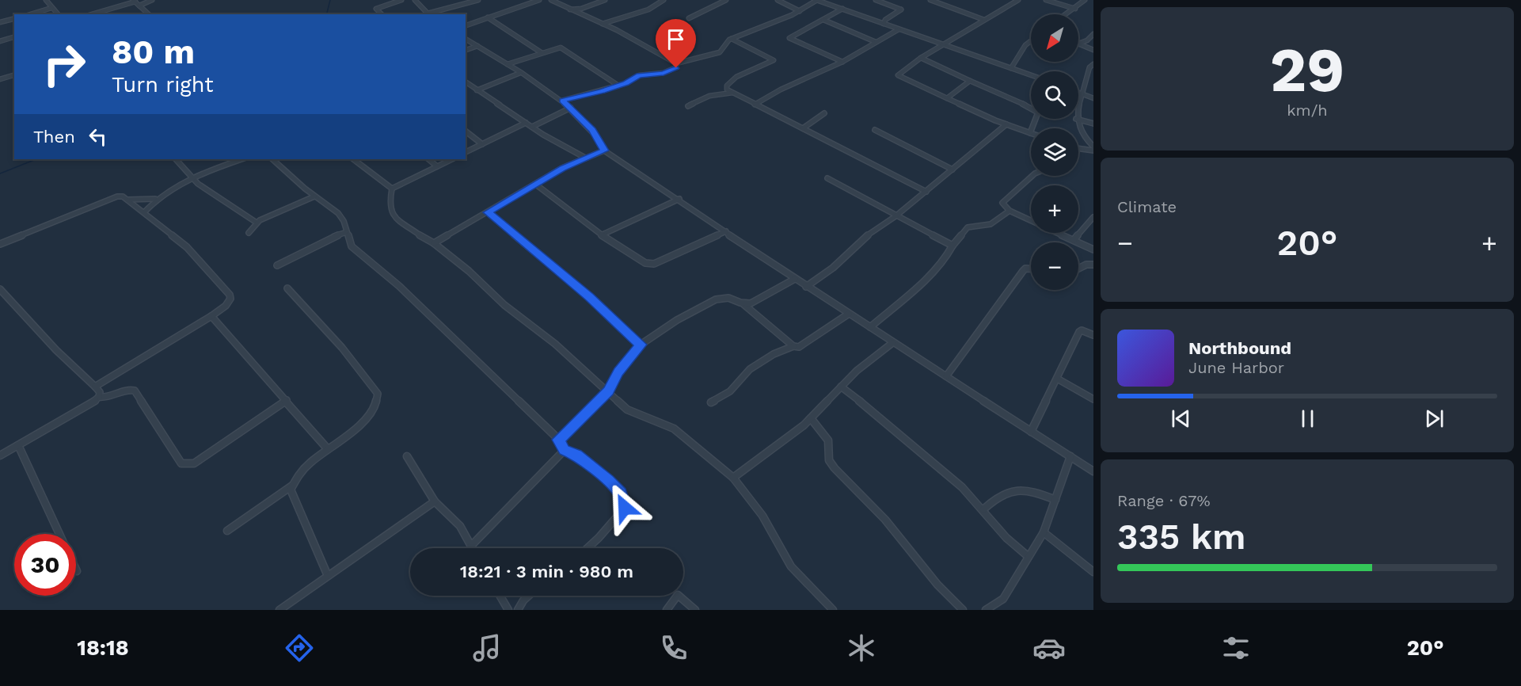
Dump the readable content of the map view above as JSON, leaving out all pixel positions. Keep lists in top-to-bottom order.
{
  "north": "bottom left",
  "page": {
    "tile": [
      ["29", "km/h"],
      "Climate",
      ["Range · 67%", "335 km"]
    ],
    "map_buttons": ["+", "−"],
    "turn": ["80 m", "Turn right"],
    "then": "Then",
    "heat": ["−", "20°", "+"],
    "song": ["Northbound", "June Harbor"],
    "limit": "30",
    "trip": "18:21 · 3 min · 980 m",
    "tabs": ["18:18", "20°"]
  }
}
